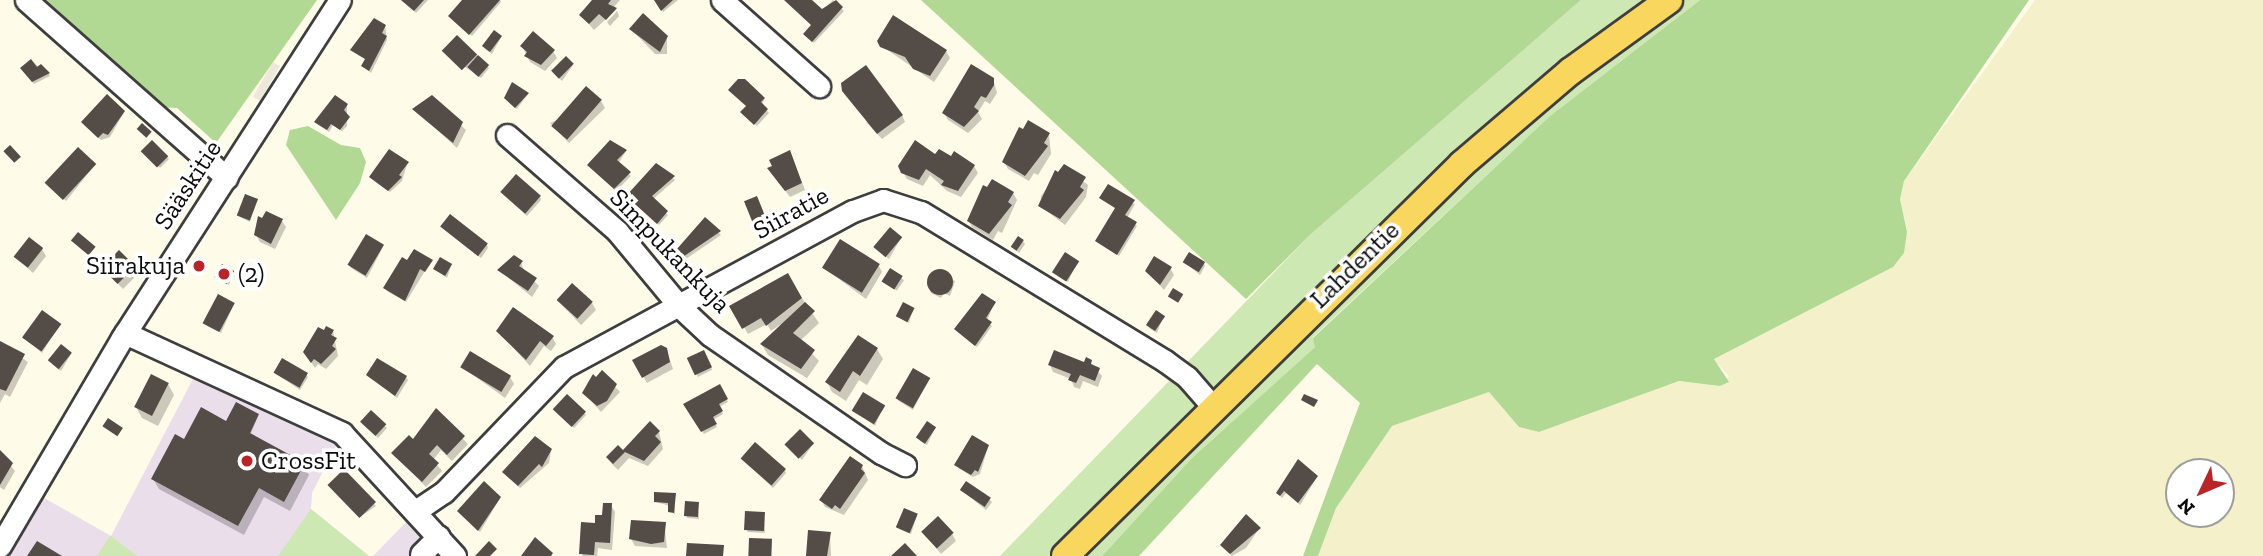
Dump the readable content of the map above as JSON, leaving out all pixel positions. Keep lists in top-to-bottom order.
{
  "streets": {
    "main road": ["Lahdentie"],
    "street": ["Sääskitie", "Siiratie", "Simpukankuja"]
  },
  "crossings": [
    ["Siiratie", "Simpukankuja"],
    ["Siiratie", "Lahdentie"]
  ],
  "places": ["Siirakuja", "(2)", "CrossFit"],
  "north": "bottom left"
}
